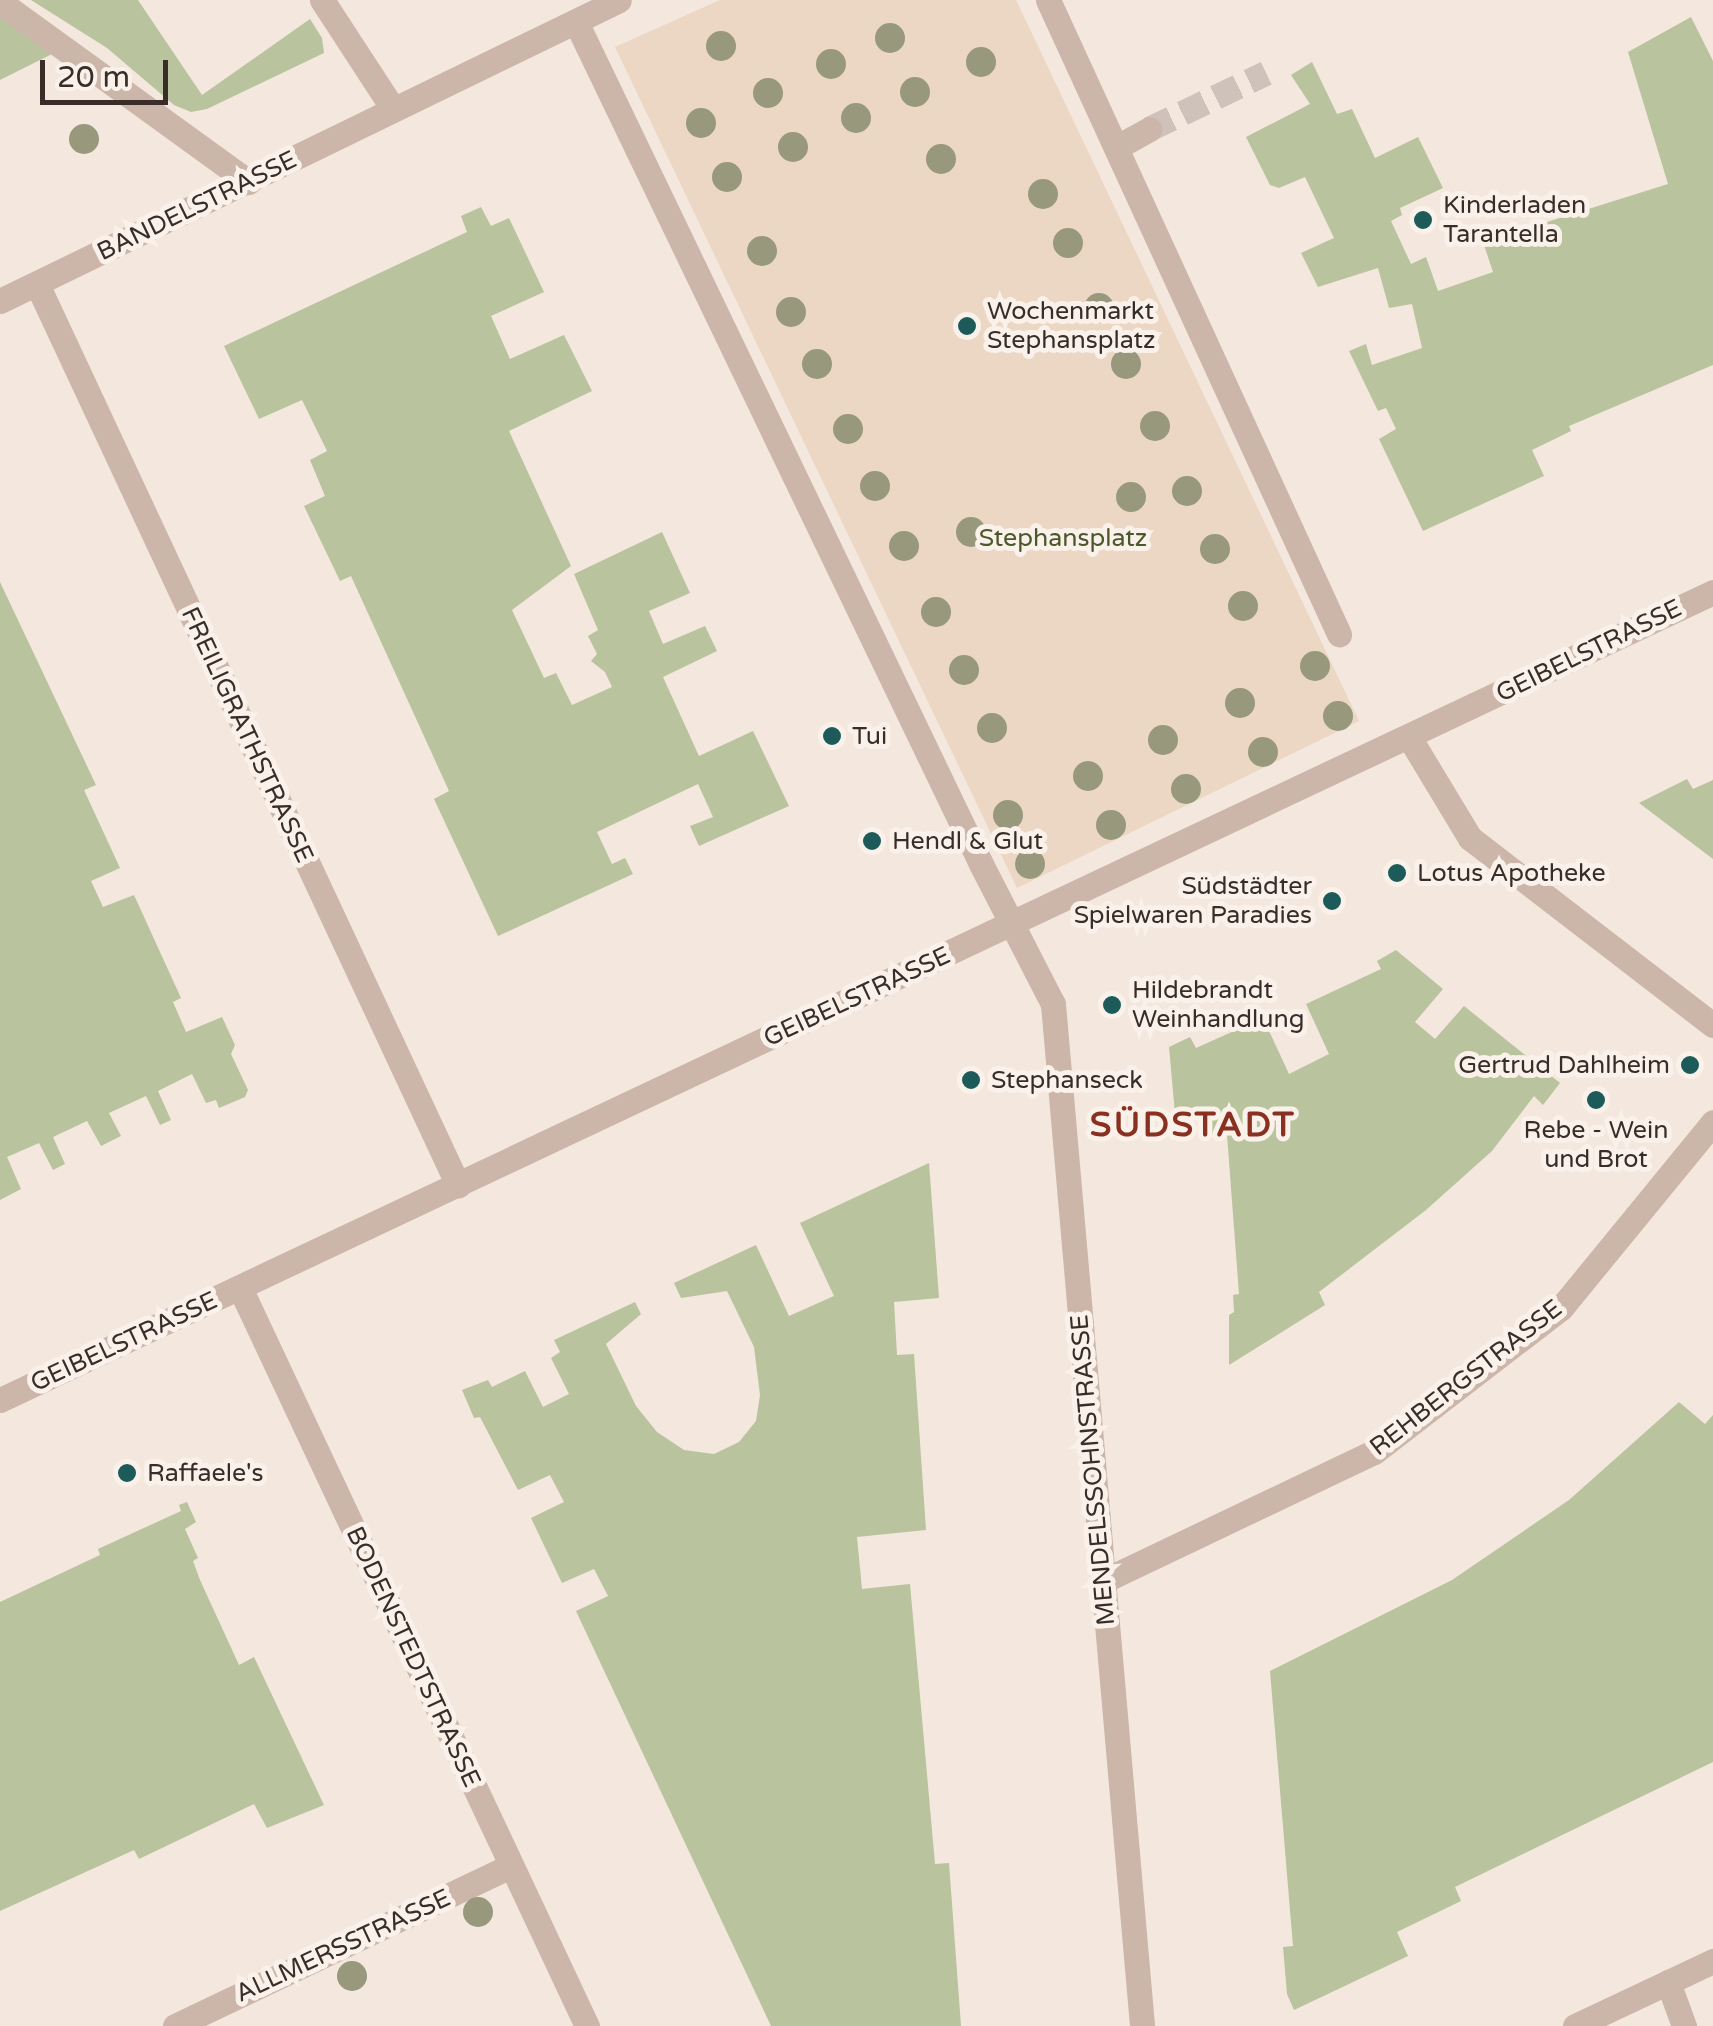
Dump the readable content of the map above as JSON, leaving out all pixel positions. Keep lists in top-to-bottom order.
{
  "streets": {
    "street": [
      "BANDELSTRASSE",
      "GEIBELSTRASSE",
      "FREILIGRATHSTRASSE",
      "REHBERGSTRASSE",
      "MENDELSSOHNSTRASSE",
      "BODENSTEDTSTRASSE",
      "ALLMERSSTRASSE"
    ]
  },
  "crossings": [
    ["BANDELSTRASSE", "FREILIGRATHSTRASSE"],
    ["GEIBELSTRASSE", "FREILIGRATHSTRASSE"],
    ["GEIBELSTRASSE", "MENDELSSOHNSTRASSE"],
    ["GEIBELSTRASSE", "BODENSTEDTSTRASSE"],
    ["REHBERGSTRASSE", "MENDELSSOHNSTRASSE"],
    ["BODENSTEDTSTRASSE", "ALLMERSSTRASSE"]
  ],
  "districts": ["SÜDSTADT"],
  "parks": ["Stephansplatz"],
  "places": [
    "Kinderladen Tarantella",
    "Wochenmarkt Stephansplatz",
    "Tui",
    "Hendl & Glut",
    "Lotus Apotheke",
    "Südstädter Spielwaren Paradies",
    "Hildebrandt Weinhandlung",
    "Gertrud Dahlheim",
    "Stephanseck",
    "Rebe - Wein und Brot",
    "Raffaele's"
  ],
  "scale_bar": "20 m"
}
